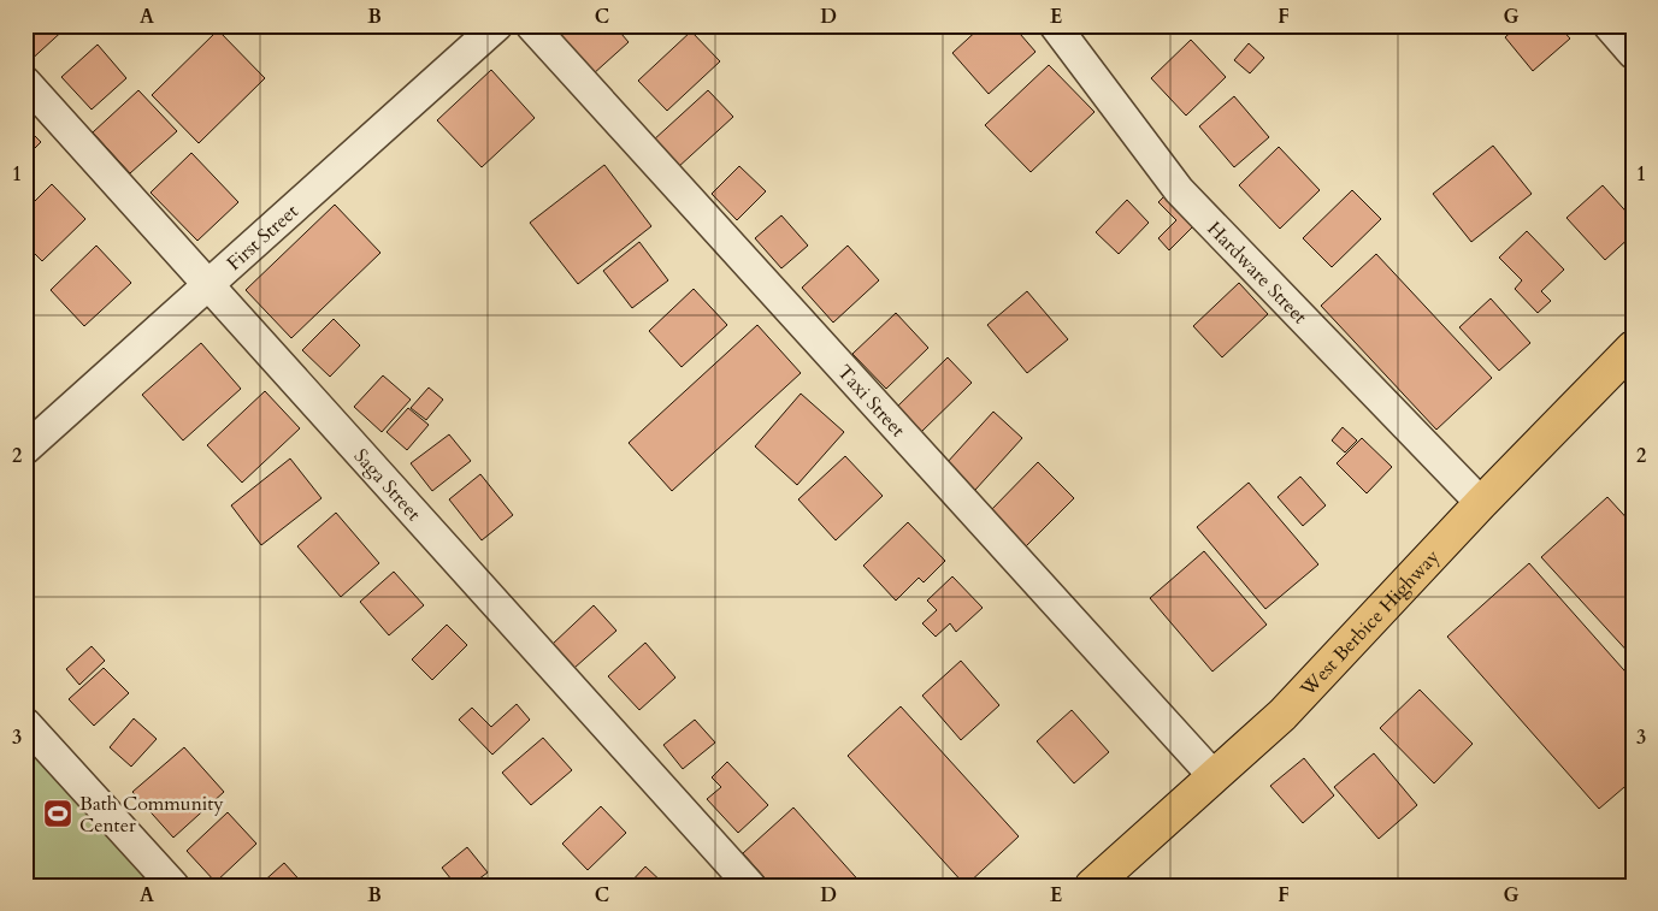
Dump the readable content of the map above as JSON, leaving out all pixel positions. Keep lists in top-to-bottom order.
{
  "streets": {
    "main road": ["West Berbice Highway"],
    "street": [
      "First Street",
      "Hardware Street",
      "Taxi Street",
      "Saga Street"
    ]
  },
  "crossings": [
    ["First Street", "Saga Street"],
    ["Hardware Street", "West Berbice Highway"],
    ["Taxi Street", "West Berbice Highway"]
  ],
  "places": {
    "sports": ["Bath Community Center"]
  },
  "grid": {
    "columns": [
      "A",
      "B",
      "C",
      "D",
      "E",
      "F",
      "G"
    ],
    "rows": ["1", "2", "3"]
  }
}
